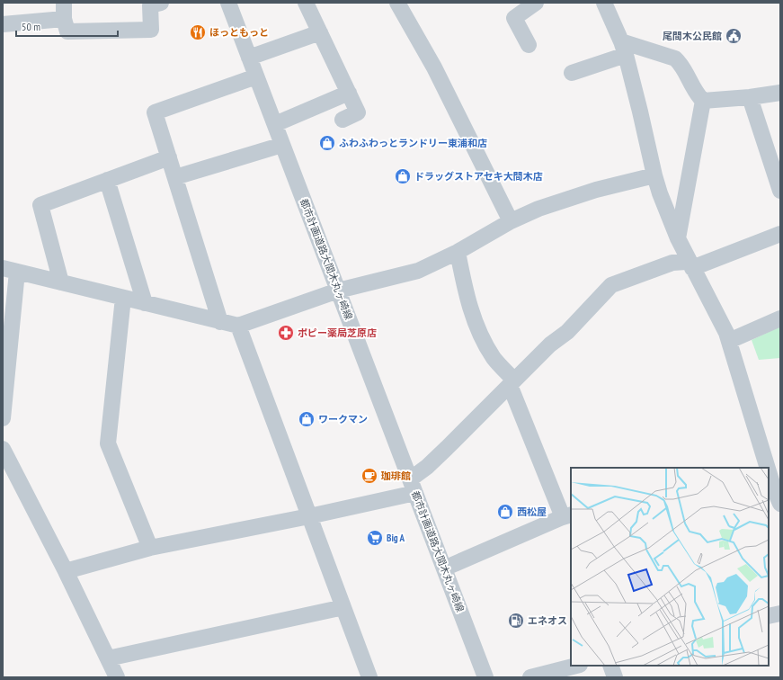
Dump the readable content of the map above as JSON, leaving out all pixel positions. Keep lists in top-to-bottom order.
{
  "streets": {
    "street": ["都市計画道路大間木丸ヶ崎線"]
  },
  "places": {
    "restaurant": ["ほっともっと"],
    "public building": ["尾間木公民館"],
    "shop": [
      "ふわふわっとランドリー東浦和店",
      "ドラッグストアセキ大間木店",
      "ワークマン",
      "西松屋"
    ],
    "pharmacy": ["ポピー薬局芝原店"],
    "cafe": ["珈琲館"],
    "supermarket": ["Big A"],
    "fuel station": ["エネオス"]
  },
  "scale_bar": "50 m"
}
